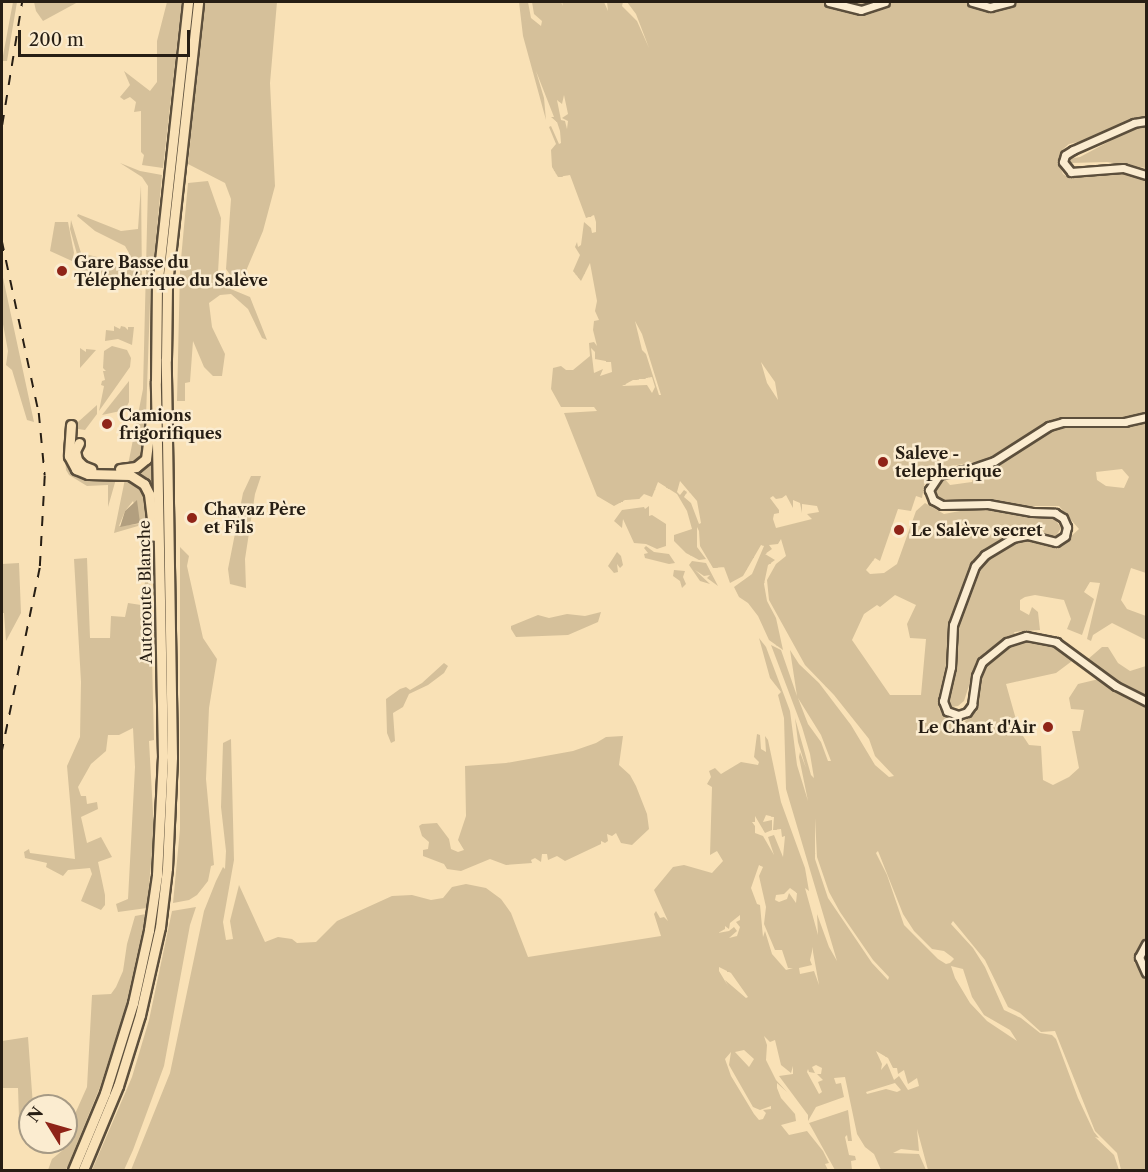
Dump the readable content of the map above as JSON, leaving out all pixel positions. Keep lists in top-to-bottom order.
{
  "streets": {
    "highway": ["Autoroute Blanche"]
  },
  "places": [
    "Gare Basse du Téléphérique du Salève",
    "Camions frigorifiques",
    "Saleve - telepherique",
    "Chavaz Père et Fils",
    "Le Salève secret",
    "Le Chant d'Air"
  ],
  "scale_bar": "200 m",
  "north": "top left"
}
